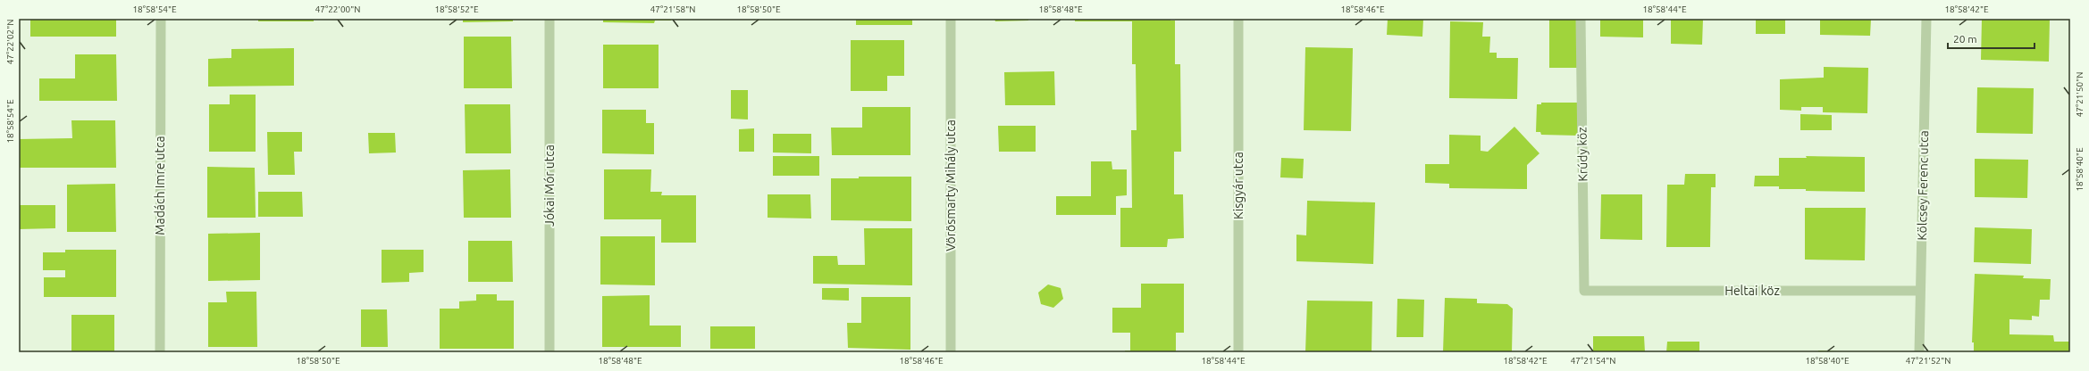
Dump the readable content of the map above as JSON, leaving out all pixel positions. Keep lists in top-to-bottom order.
{
  "streets": {
    "street": [
      "Krúdy köz",
      "Madách Imre utca",
      "Jókai Mór utca",
      "Vörösmarty Mihály utca",
      "Kisgyár utca",
      "Kölcsey Ferenc utca",
      "Heltai köz"
    ]
  },
  "crossings": [
    ["Krúdy köz", "Heltai köz"],
    ["Kölcsey Ferenc utca", "Heltai köz"]
  ],
  "scale_bar": "20 m",
  "coordinates": [
    "18°58'54\"E",
    "47°22'00\"N",
    "18°58'52\"E",
    "47°21'58\"N",
    "18°58'50\"E",
    "18°58'48\"E",
    "18°58'46\"E",
    "18°58'44\"E",
    "18°58'42\"E",
    "47°22'02\"N",
    "47°21'50\"N",
    "18°58'40\"E",
    "47°21'54\"N",
    "47°21'52\"N"
  ]
}
